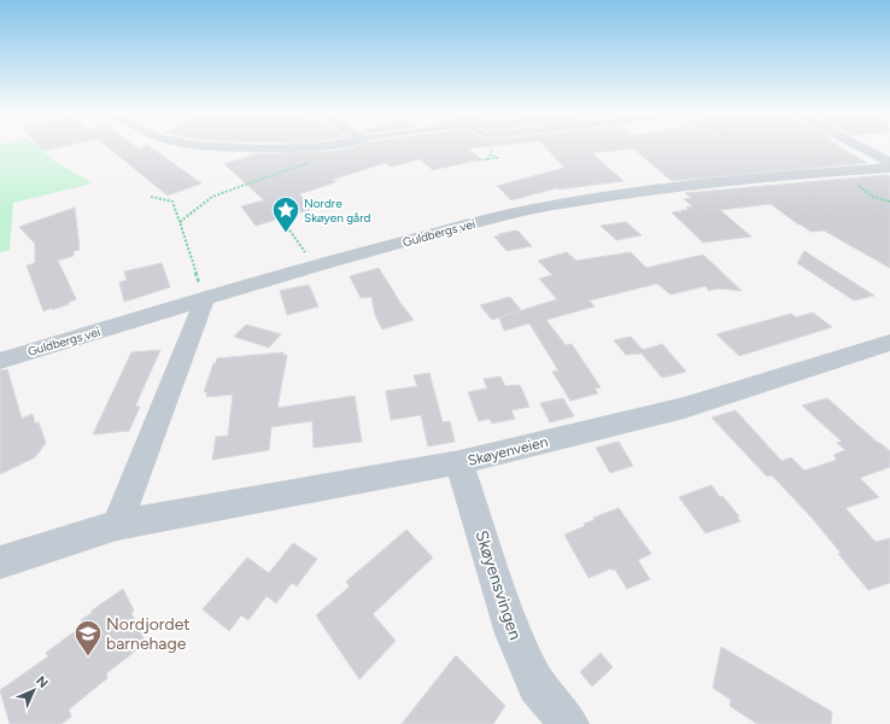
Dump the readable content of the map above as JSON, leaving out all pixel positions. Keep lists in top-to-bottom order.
{
  "streets": {
    "street": ["Guldbergs vei", "Skøyenveien", "Skøyensvingen"]
  },
  "crossings": [
    ["Skøyenveien", "Skøyensvingen"]
  ],
  "places": {
    "place": ["Nordre Skøyen gård"],
    "school or university": ["Nordjordet barnehage"]
  },
  "north": "top right"
}
